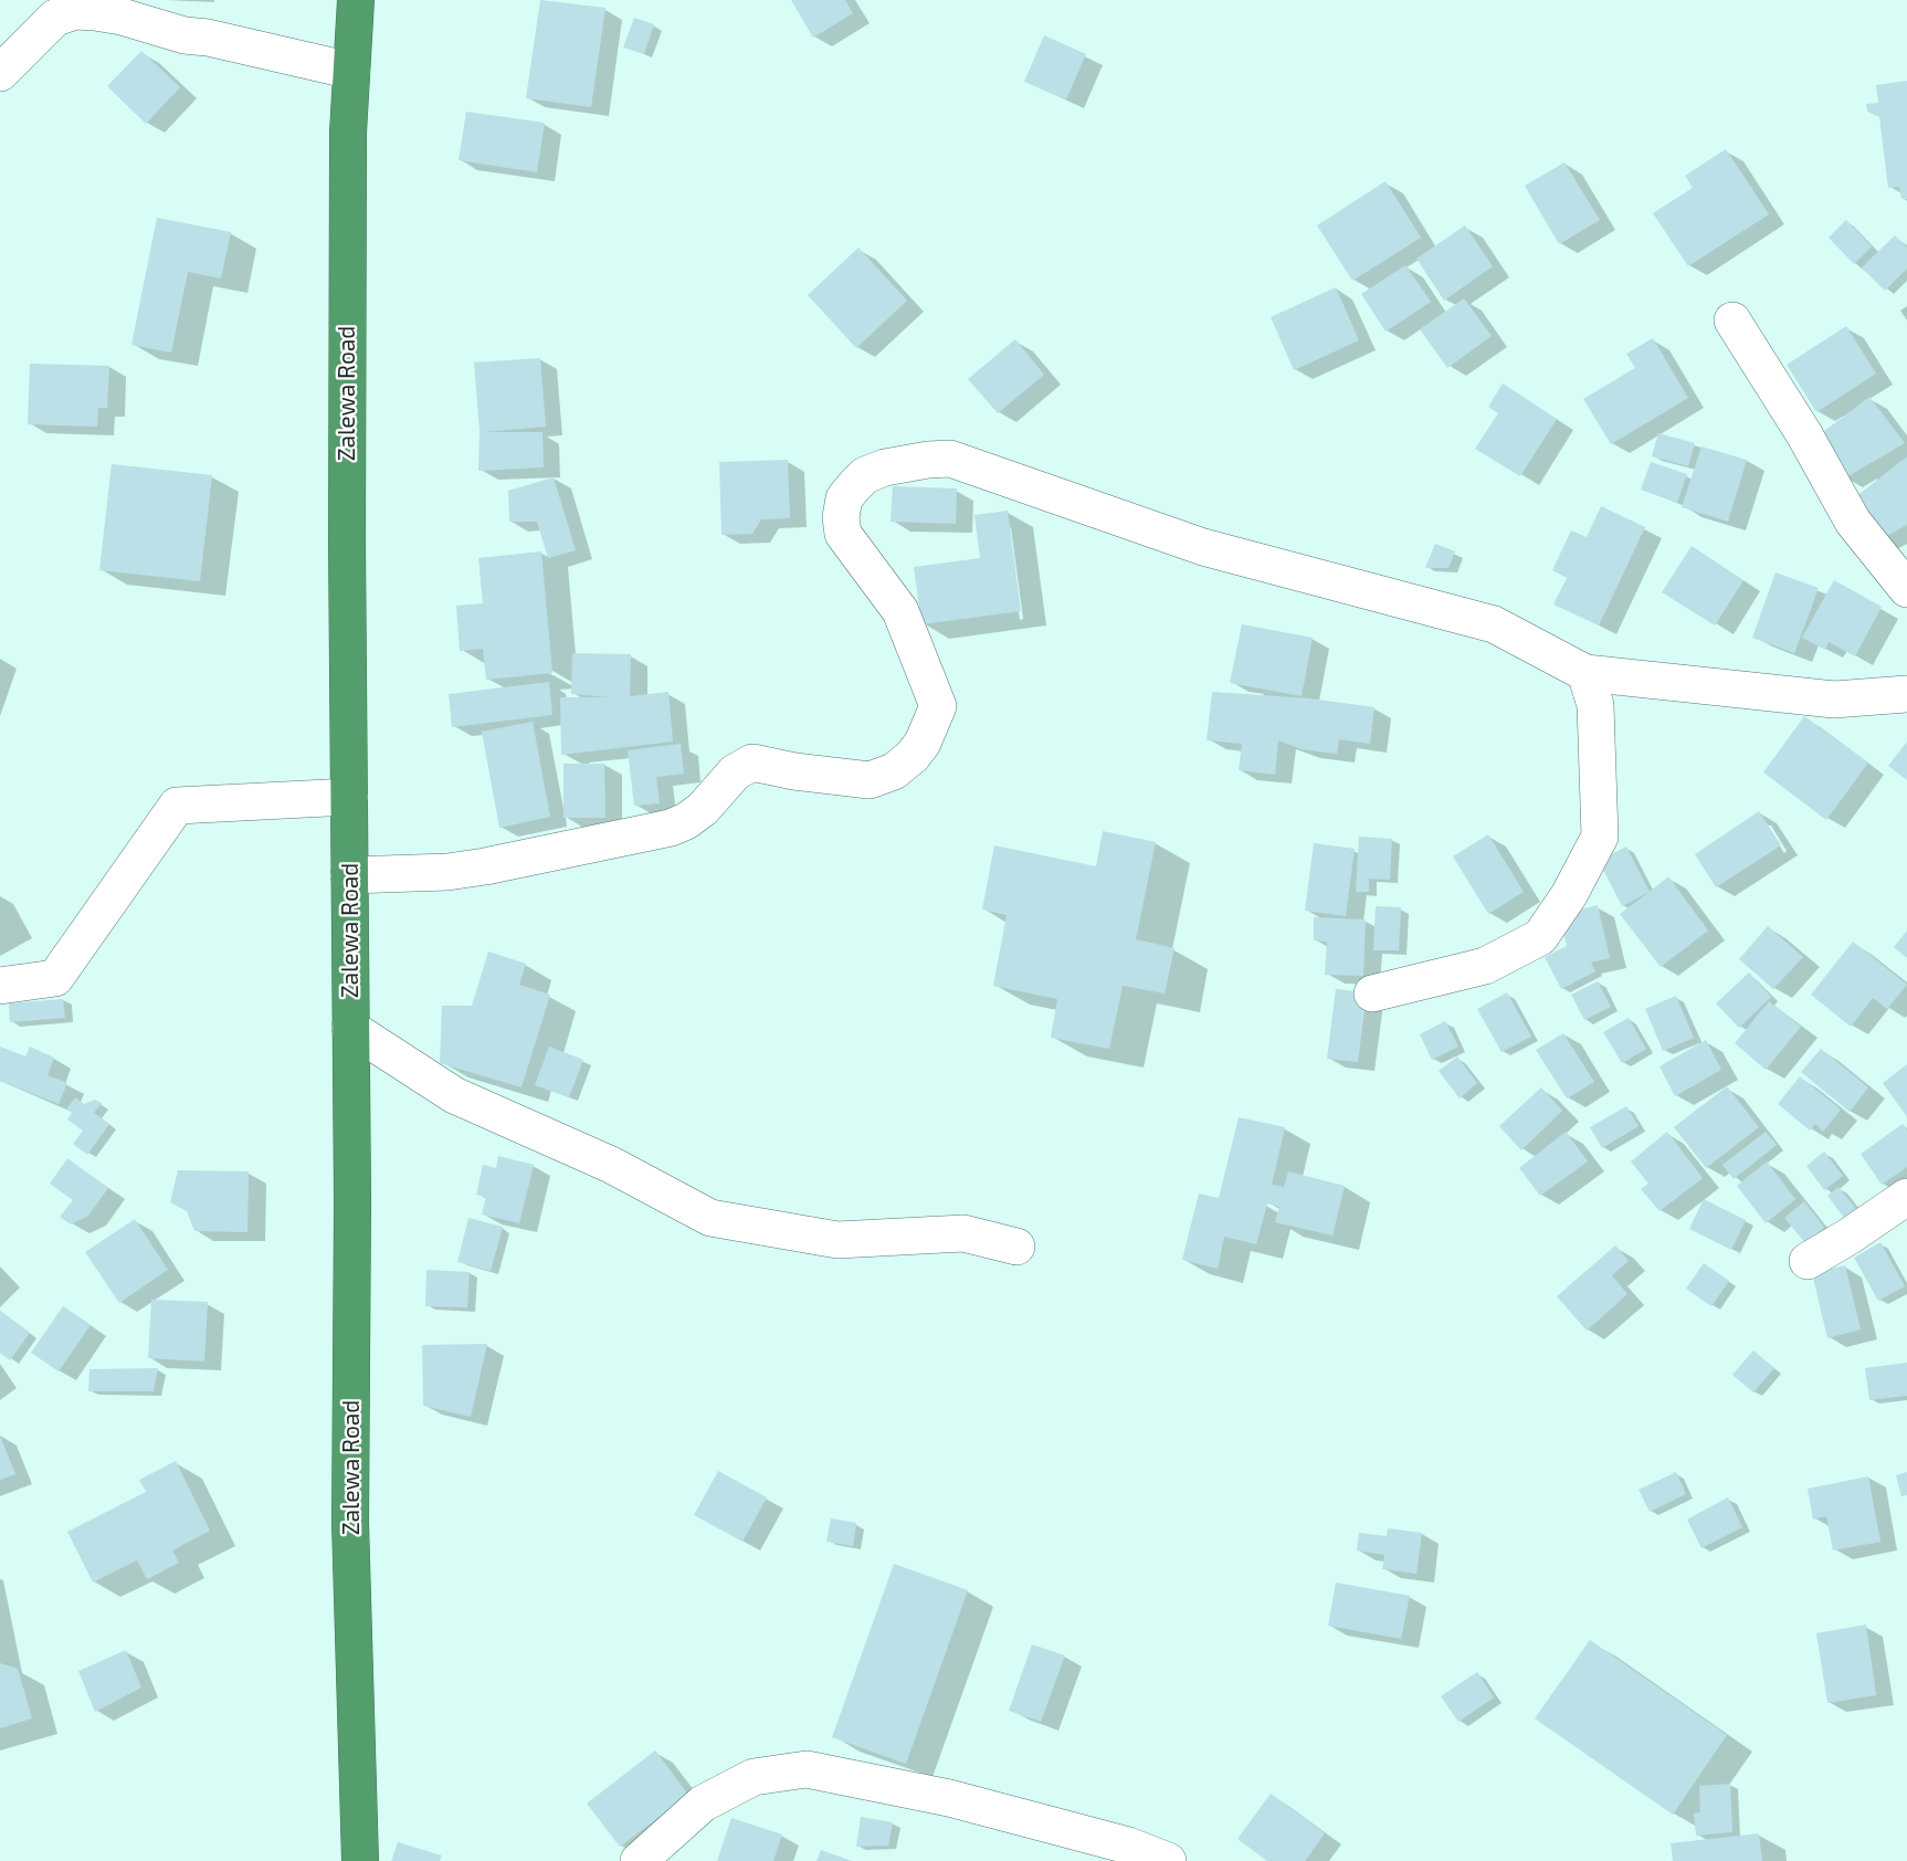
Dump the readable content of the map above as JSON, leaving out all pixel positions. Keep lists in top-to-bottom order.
{
  "streets": {
    "highway": ["Zalewa Road"]
  }
}
